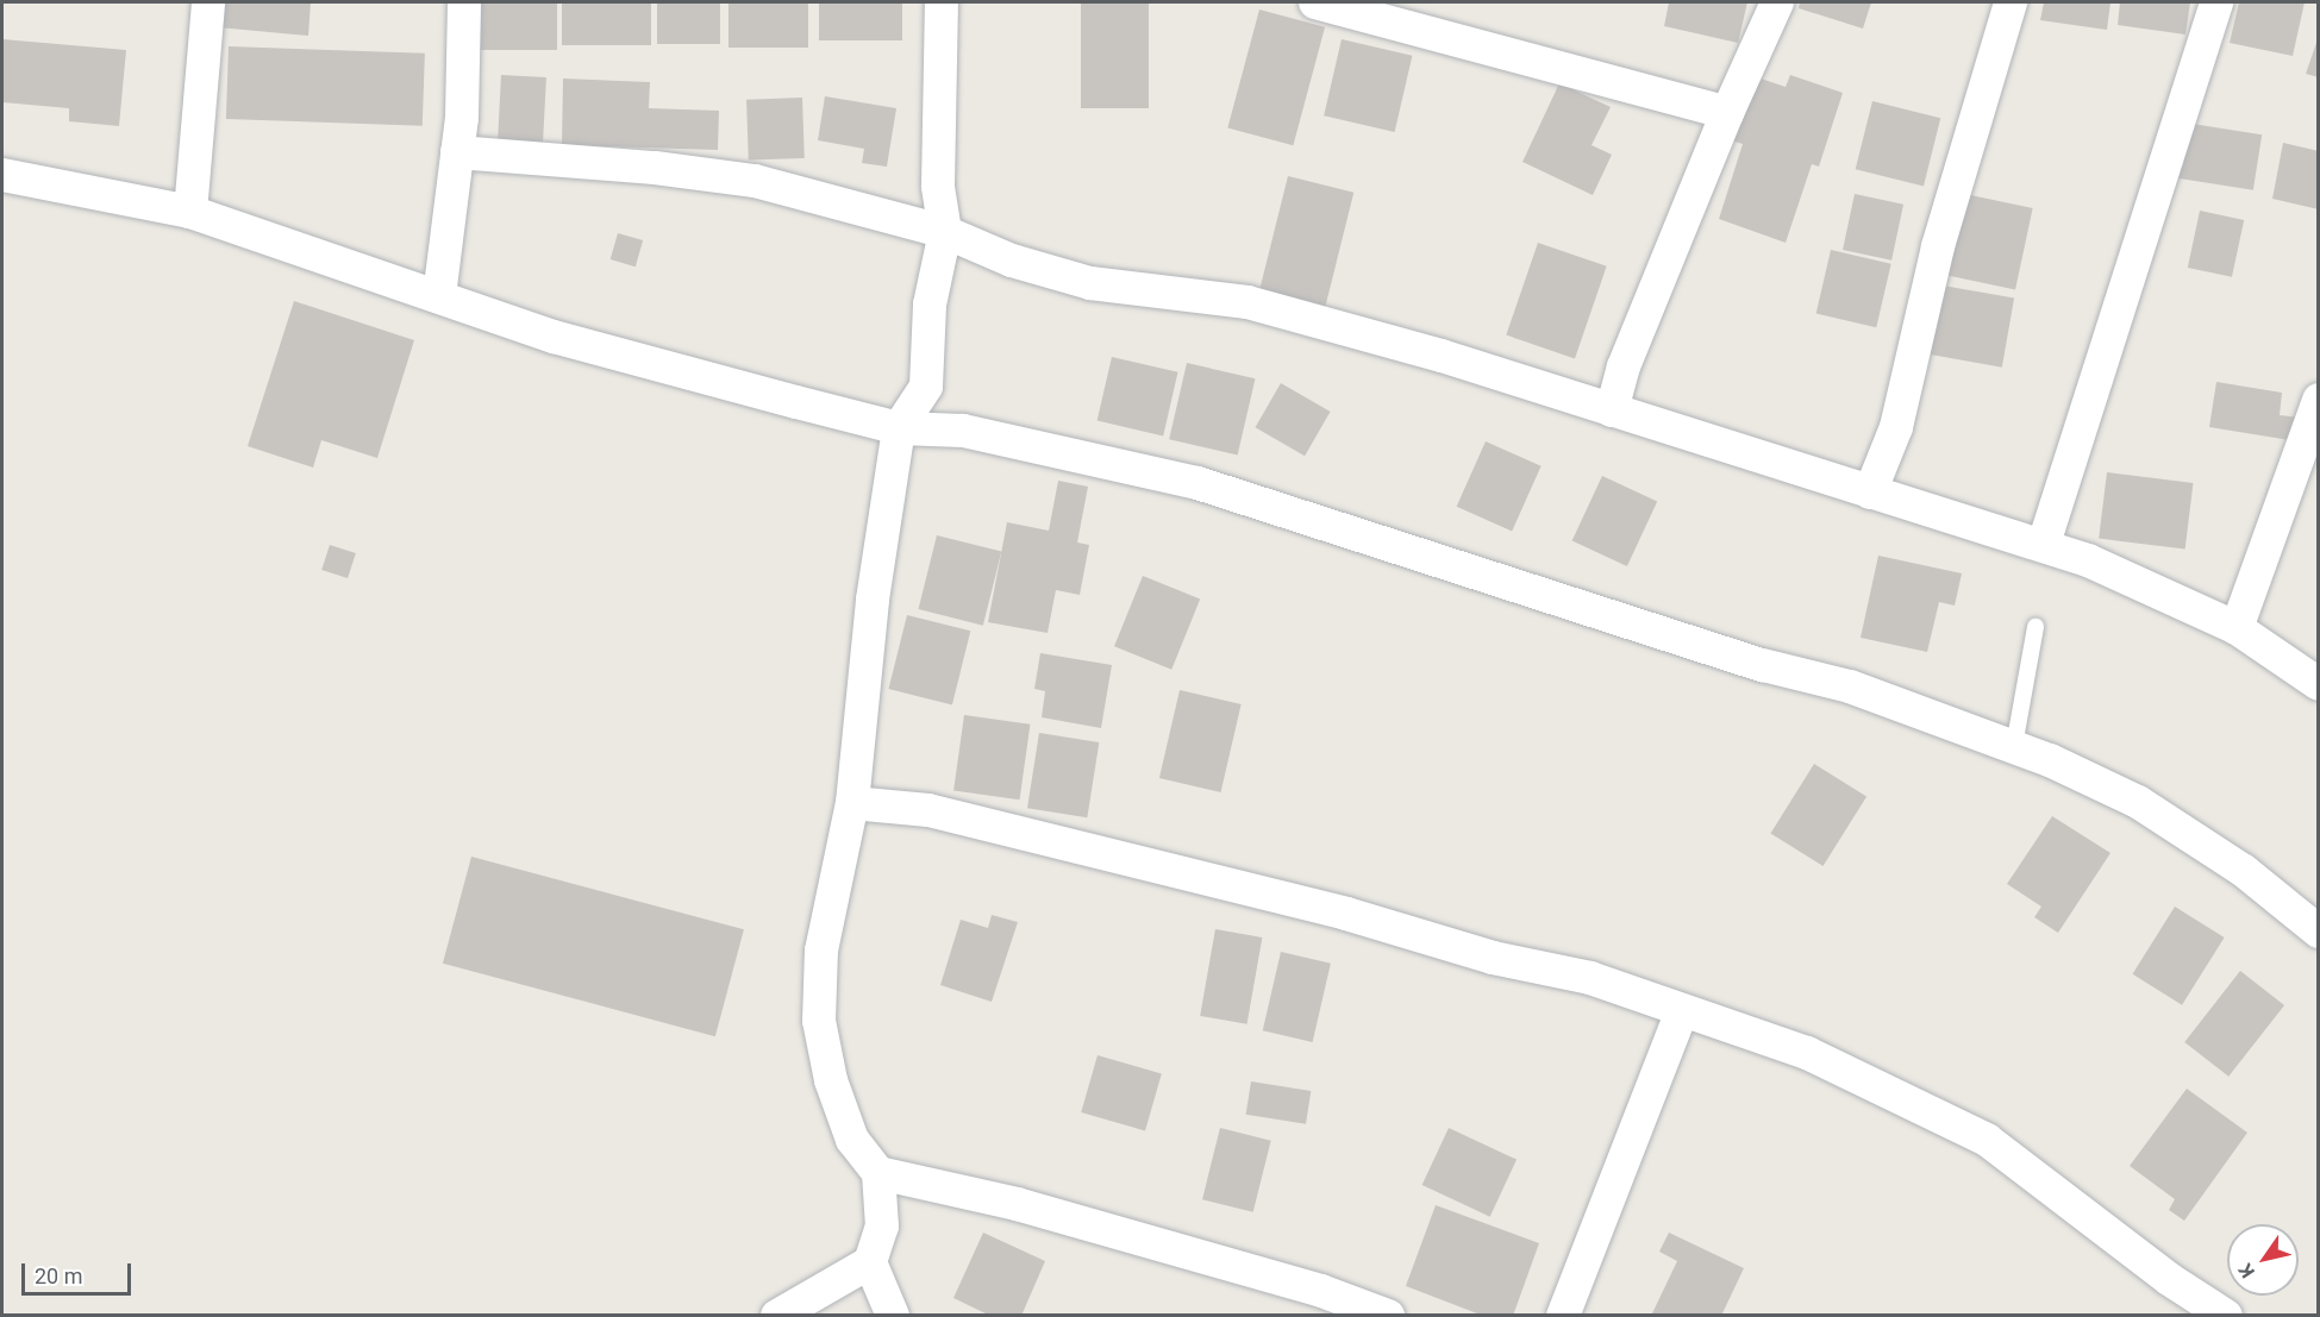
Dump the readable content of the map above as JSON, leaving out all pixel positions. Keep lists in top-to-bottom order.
{
  "scale_bar": "20 m",
  "north": "bottom left"
}
